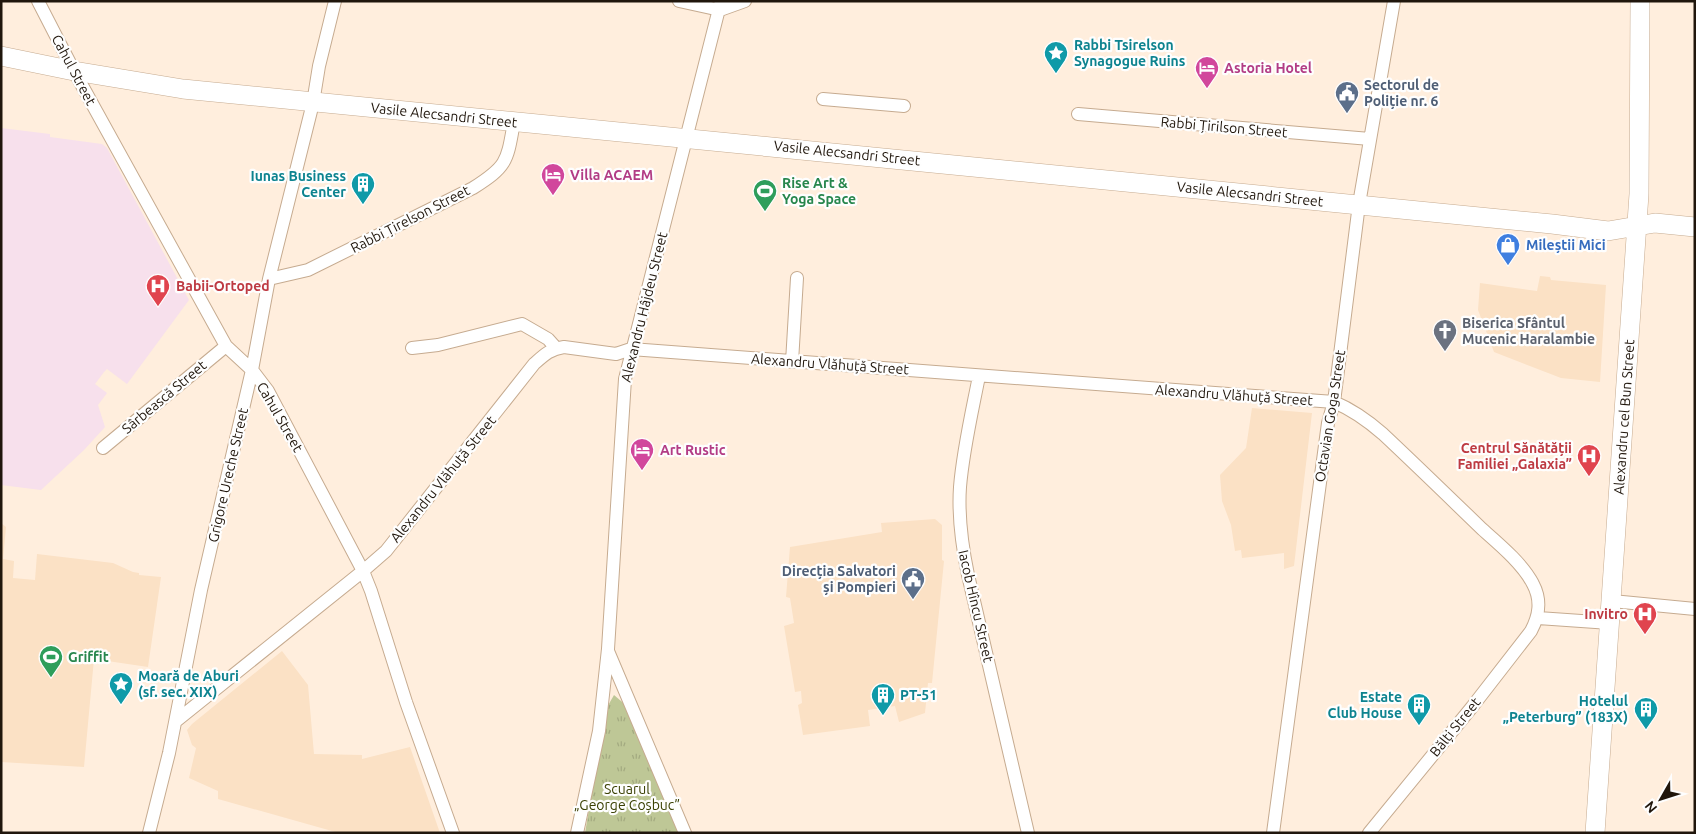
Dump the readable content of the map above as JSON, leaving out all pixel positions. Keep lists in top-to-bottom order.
{
  "streets": {
    "main road": ["Vasile Alecsandri Street", "Alexandru cel Bun Street"],
    "street": [
      "Cahul Street",
      "Rabbi Țirilson Street",
      "Rabbi Țirelson Street",
      "Alexandru Hâjdeu Street",
      "Alexandru Vlăhuță Street",
      "Sârbească Street",
      "Octavian Goga Street",
      "Grigore Ureche Street",
      "Iacob Hîncu Street",
      "Bălți Street"
    ]
  },
  "crossings": [
    ["Cahul Street", "Vasile Alecsandri Street"],
    ["Cahul Street", "Alexandru Vlăhuță Street"],
    ["Cahul Street", "Sârbească Street"],
    ["Cahul Street", "Grigore Ureche Street"],
    ["Vasile Alecsandri Street", "Rabbi Țirelson Street"],
    ["Vasile Alecsandri Street", "Alexandru Hâjdeu Street"],
    ["Vasile Alecsandri Street", "Octavian Goga Street"],
    ["Vasile Alecsandri Street", "Alexandru cel Bun Street"],
    ["Vasile Alecsandri Street", "Grigore Ureche Street"],
    ["Rabbi Țirilson Street", "Octavian Goga Street"],
    ["Rabbi Țirelson Street", "Grigore Ureche Street"],
    ["Alexandru Hâjdeu Street", "Alexandru Vlăhuță Street"],
    ["Alexandru Vlăhuță Street", "Octavian Goga Street"],
    ["Alexandru Vlăhuță Street", "Grigore Ureche Street"],
    ["Alexandru Vlăhuță Street", "Iacob Hîncu Street"],
    ["Alexandru Vlăhuță Street", "Bălți Street"]
  ],
  "parks": ["Scuarul „George Coșbuc”"],
  "places": {
    "place": ["Rabbi Tsirelson Synagogue Ruins", "Moară de Aburi (sf. sec. XIX)"],
    "hotel": ["Astoria Hotel", "Villa ACAEM", "Art Rustic"],
    "public building": ["Sectorul de Poliție nr. 6", "Direcția Salvatori și Pompieri"],
    "building": [
      "Iunas Business Center",
      "PT-51",
      "Estate Club House",
      "Hotelul „Peterburg” (183X)"
    ],
    "sports": ["Rise Art & Yoga Space", "Griffit"],
    "shop": ["Mileștii Mici"],
    "hospital": ["Babii-Ortoped", "Centrul Sănătății Familiei „Galaxia”", "Invitro"],
    "church": ["Biserica Sfântul Mucenic Haralambie"]
  },
  "north": "bottom left"
}
